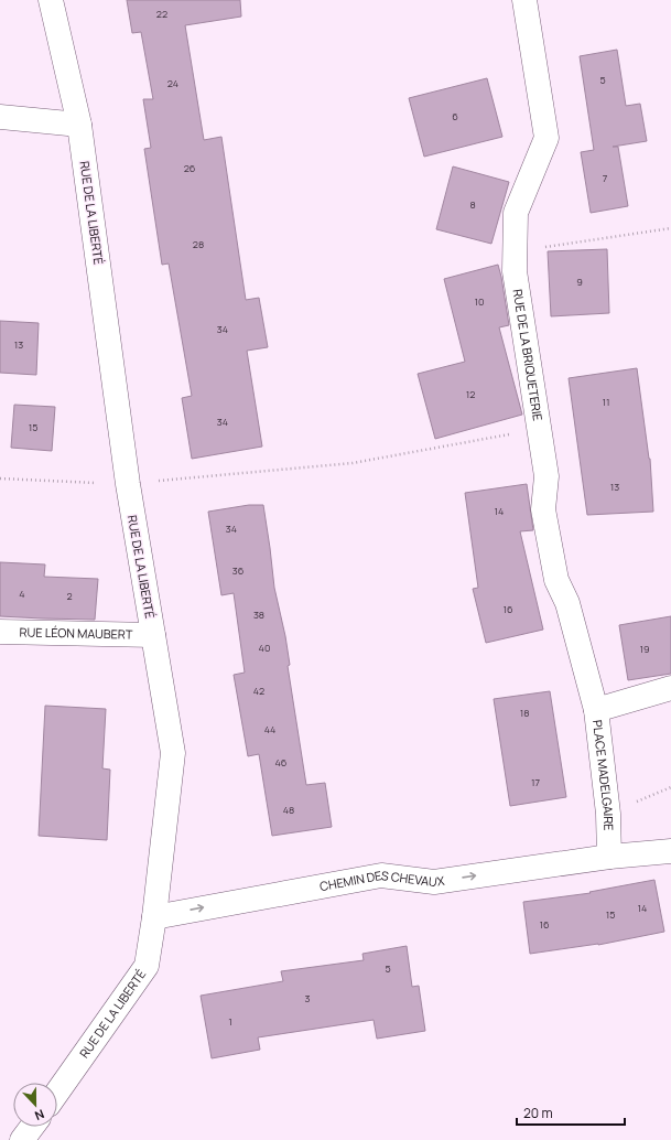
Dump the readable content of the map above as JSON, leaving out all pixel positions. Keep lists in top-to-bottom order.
{
  "streets": {
    "street": [
      "RUE DE LA LIBERTÉ",
      "RUE DE LA BRIQUETERIE",
      "RUE LÉON MAUBERT",
      "PLACE MADELGAIRE",
      "CHEMIN DES CHEVAUX"
    ]
  },
  "crossings": [
    ["RUE DE LA LIBERTÉ", "RUE LÉON MAUBERT"],
    ["RUE DE LA LIBERTÉ", "CHEMIN DES CHEVAUX"],
    ["RUE DE LA BRIQUETERIE", "PLACE MADELGAIRE"],
    ["PLACE MADELGAIRE", "CHEMIN DES CHEVAUX"]
  ],
  "one_way": ["CHEMIN DES CHEVAUX"],
  "house_numbers": [
    "22",
    "5",
    "24",
    "6",
    "26",
    "7",
    "8",
    "28",
    "9",
    "10",
    "34",
    "13",
    "12",
    "11",
    "34",
    "15",
    "13",
    "14",
    "34",
    "36",
    "4",
    "2",
    "16",
    "38",
    "40",
    "19",
    "42",
    "18",
    "44",
    "46",
    "17",
    "48",
    "14",
    "15",
    "16",
    "5",
    "3",
    "1"
  ],
  "scale_bar": "20 m",
  "north": "bottom"
}
